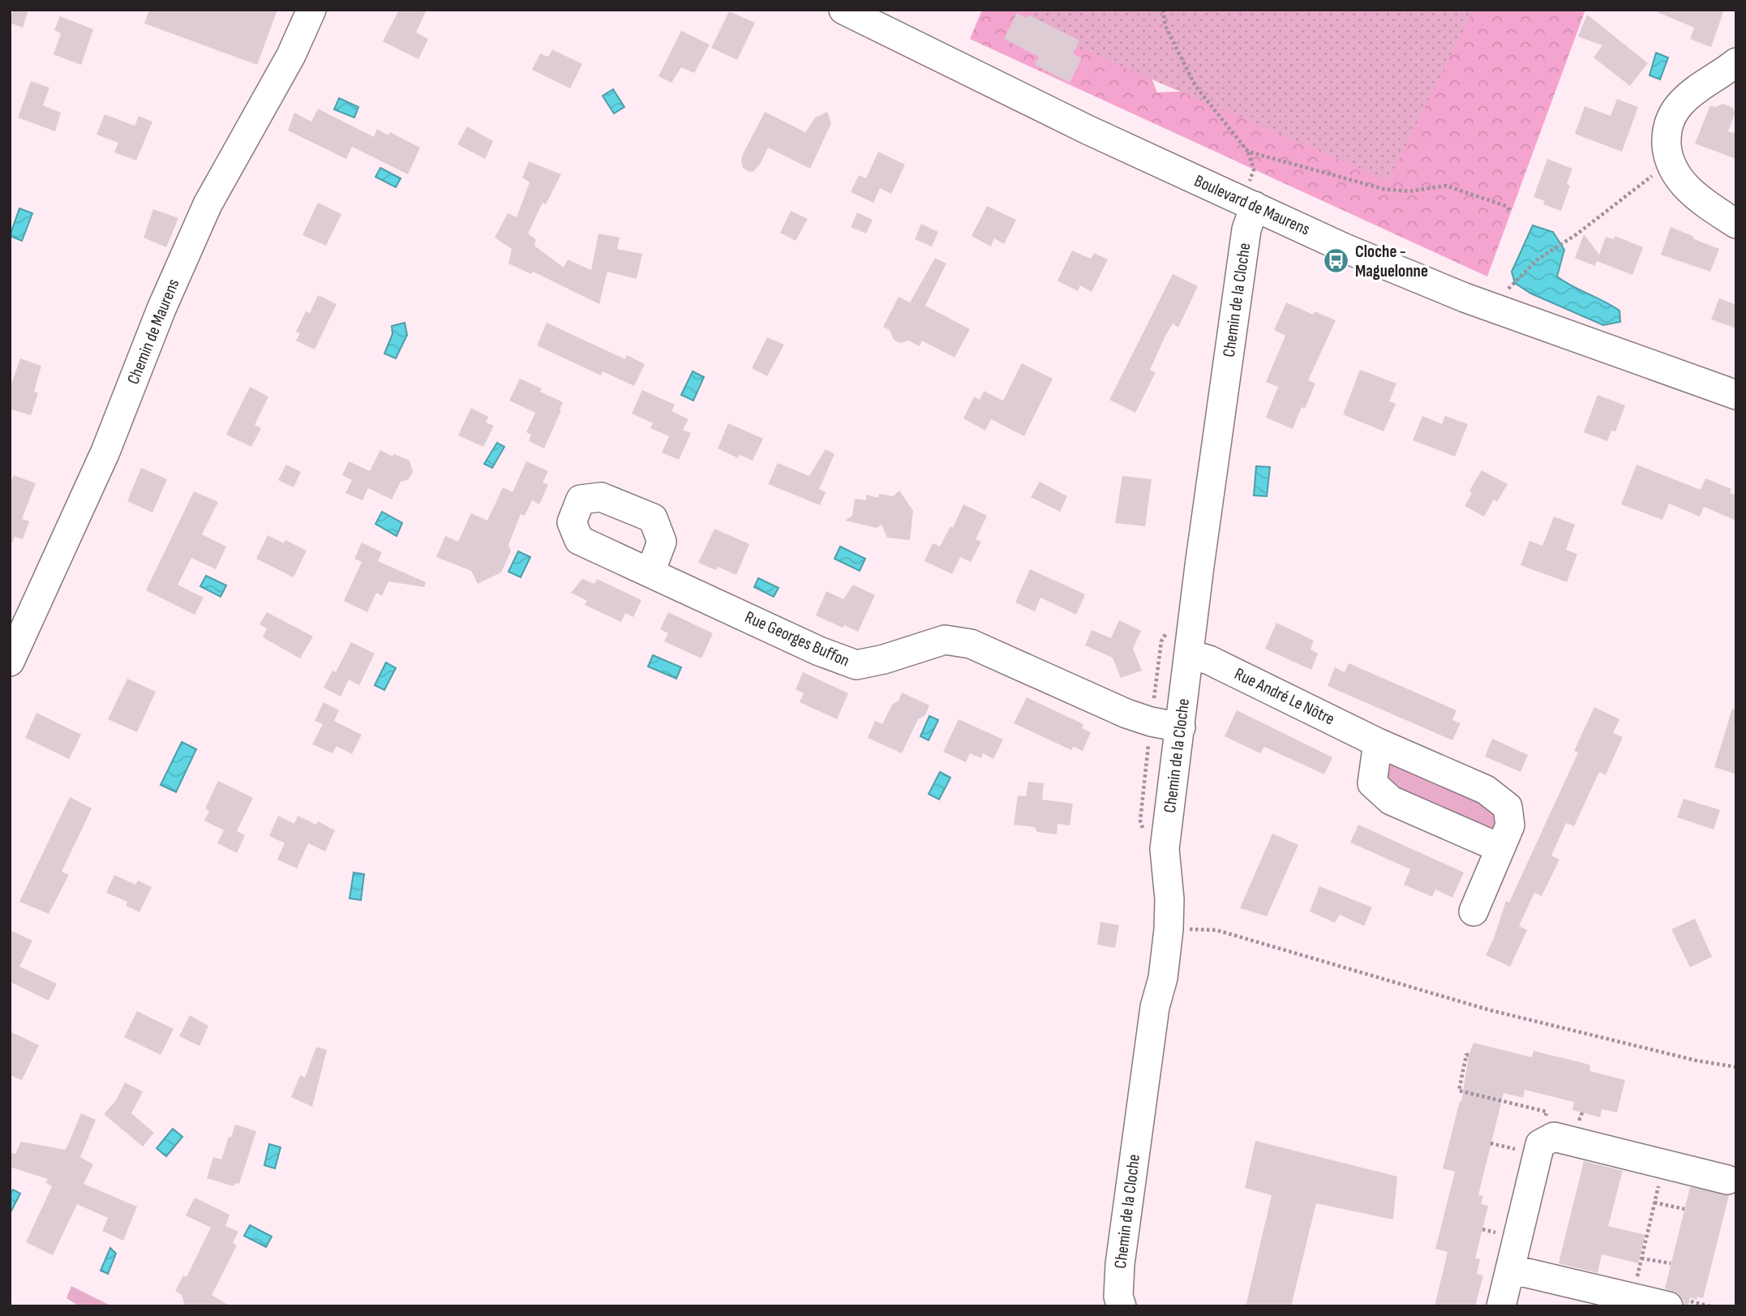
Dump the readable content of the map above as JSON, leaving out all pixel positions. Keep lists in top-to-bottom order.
{
  "streets": {
    "street": [
      "Boulevard de Maurens",
      "Chemin de la Cloche",
      "Chemin de Maurens",
      "Rue Georges Buffon",
      "Rue André Le Nôtre"
    ]
  },
  "crossings": [
    ["Boulevard de Maurens", "Chemin de la Cloche"],
    ["Chemin de la Cloche", "Rue Georges Buffon"],
    ["Chemin de la Cloche", "Rue André Le Nôtre"]
  ],
  "places": {
    "bus stop": ["Cloche - Maguelonne"]
  }
}
